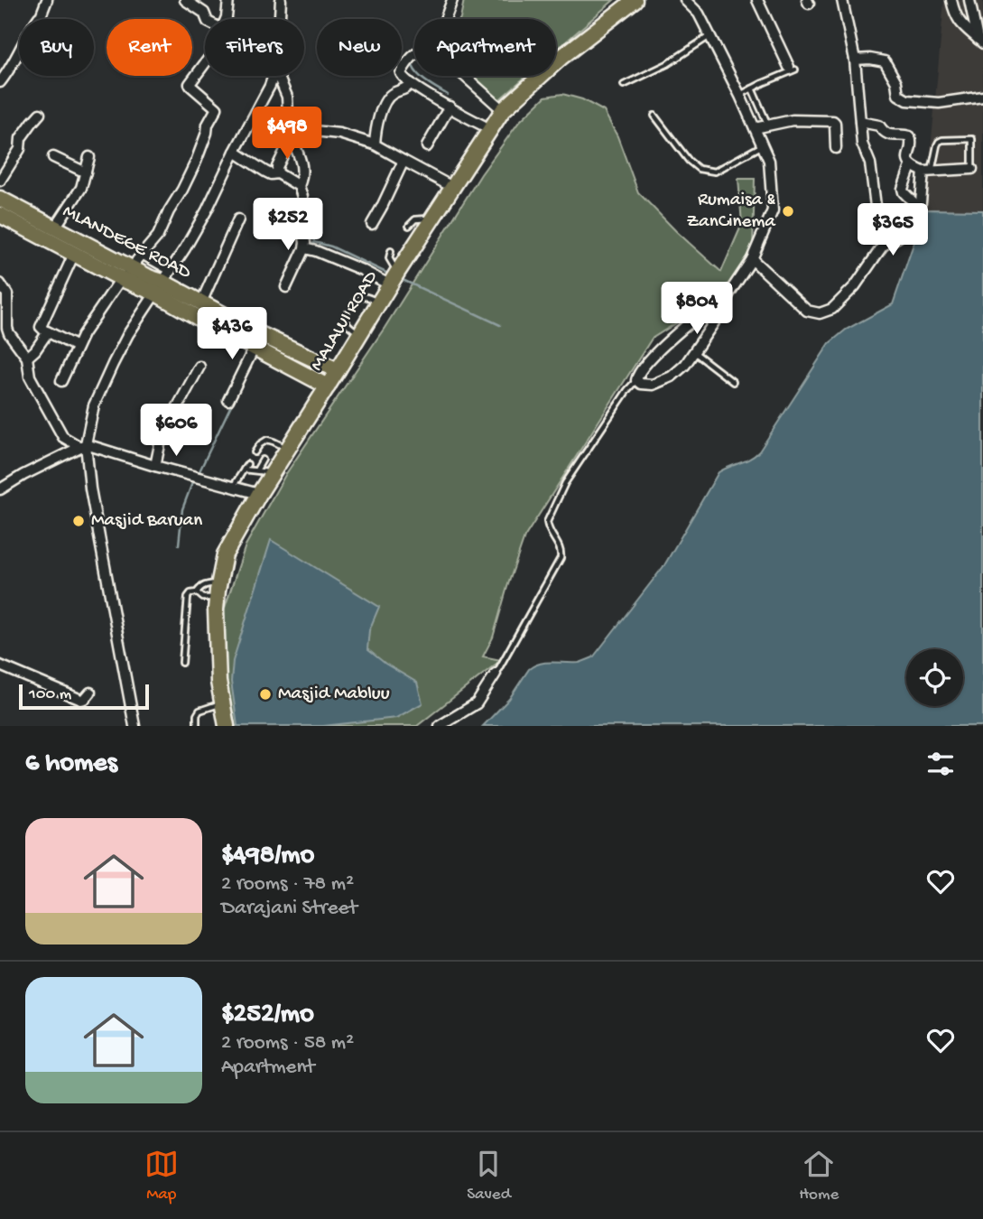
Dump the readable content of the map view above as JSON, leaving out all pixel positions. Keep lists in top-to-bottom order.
{
  "streets": {
    "main road": ["MLANDEGE ROAD", "MALAWI ROAD"]
  },
  "crossings": [
    ["MLANDEGE ROAD", "MALAWI ROAD"]
  ],
  "places": ["Rumaisa & ZanCinema", "Masjid Baruan", "Masjid Mabluu"],
  "scale_bar": "100 m",
  "page": {
    "chip": [
      "Buy",
      "Rent",
      "Filters",
      "New",
      "Apartment"
    ],
    "price": [
      "$498",
      "$252",
      "$365",
      "$804",
      "$436",
      "$606"
    ],
    "scale": "100 m",
    "heading": "6 homes",
    "list": [
      {
        "name": "$498/mo",
        "note": "2 rooms · 78 m² · Darajani Street"
      },
      {
        "name": "$252/mo",
        "note": "2 rooms · 58 m² · Apartment"
      }
    ],
    "tabs": ["Map", "Saved", "Home"]
  }
}
